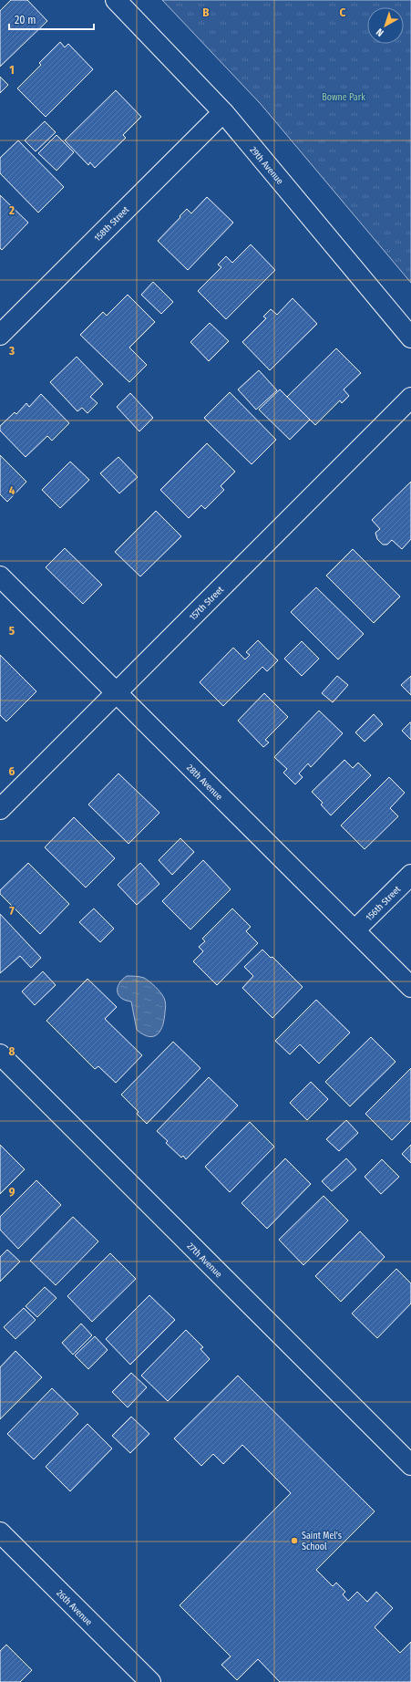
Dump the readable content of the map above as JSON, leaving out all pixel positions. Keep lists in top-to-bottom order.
{
  "streets": {
    "street": [
      "29th Avenue",
      "158th Street",
      "157th Street",
      "28th Avenue",
      "156th Street",
      "27th Avenue",
      "26th Avenue"
    ]
  },
  "crossings": [
    ["29th Avenue", "158th Street"],
    ["157th Street", "28th Avenue"],
    ["28th Avenue", "156th Street"]
  ],
  "parks": ["Bowne Park"],
  "places": ["Saint Mel's School"],
  "scale_bar": "20 m",
  "north": "bottom left",
  "grid": {
    "columns": ["B", "C"],
    "rows": [
      "1",
      "2",
      "3",
      "4",
      "5",
      "6",
      "7",
      "8",
      "9"
    ]
  }
}
